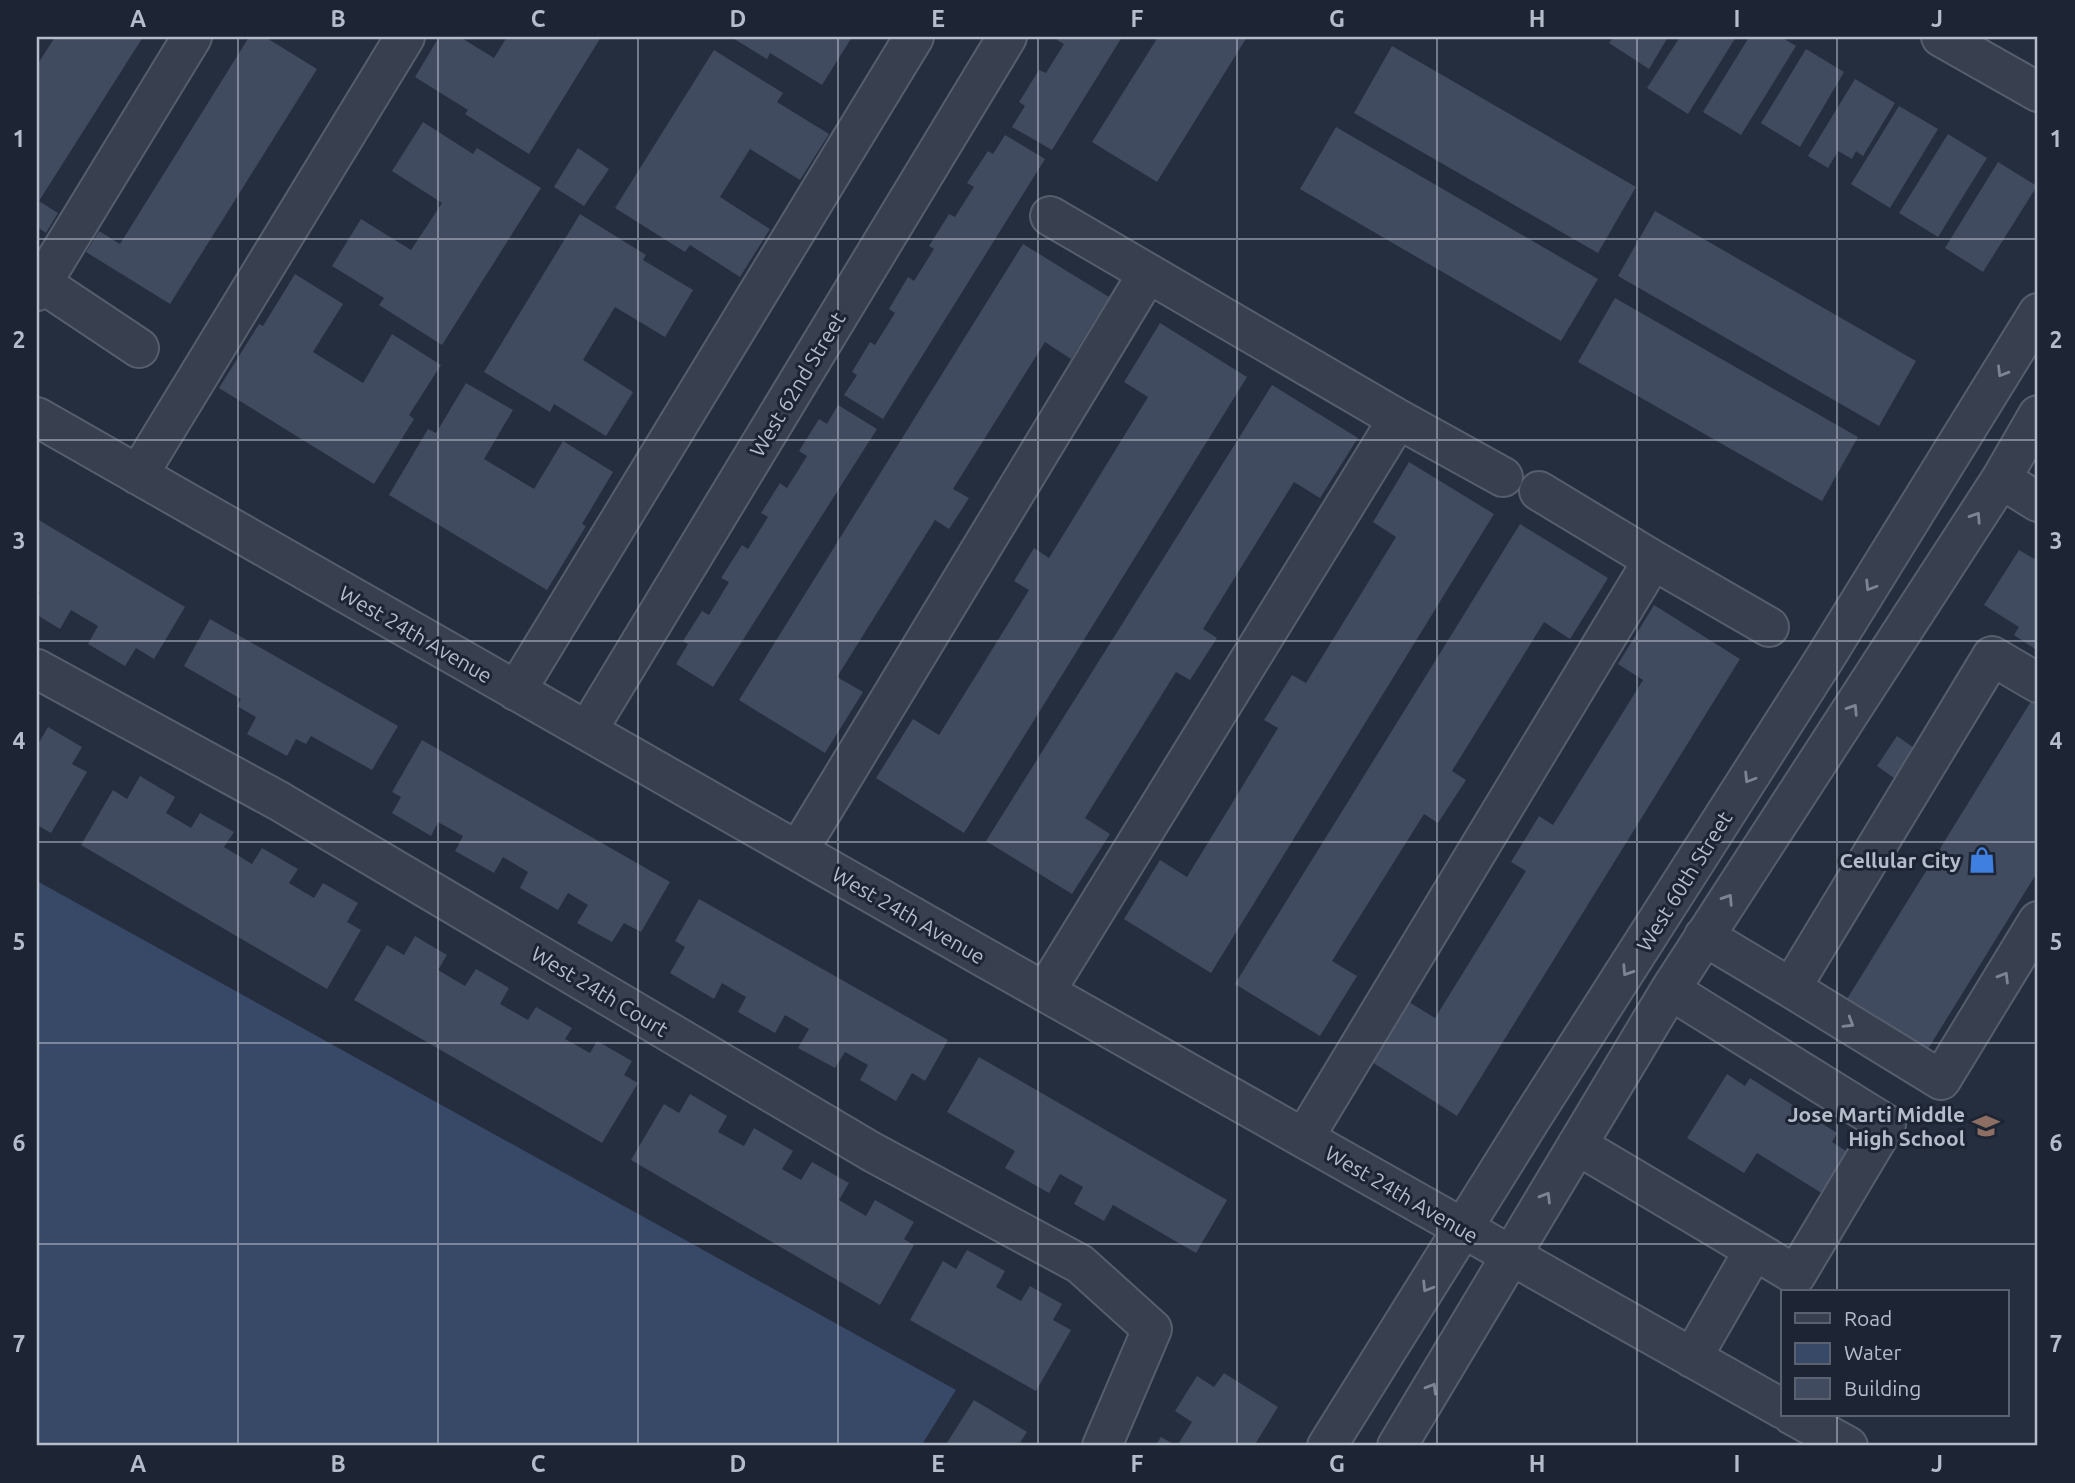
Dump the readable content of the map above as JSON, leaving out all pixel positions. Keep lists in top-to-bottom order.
{
  "streets": {
    "street": [
      "West 62nd Street",
      "West 24th Avenue",
      "West 60th Street",
      "West 24th Court"
    ]
  },
  "crossings": [
    ["West 62nd Street", "West 24th Avenue"],
    ["West 24th Avenue", "West 60th Street"]
  ],
  "places": {
    "shop": ["Cellular City"],
    "school or university": ["Jose Marti Middle High School"]
  },
  "legend": ["Road", "Water", "Building"],
  "grid": {
    "columns": [
      "A",
      "B",
      "C",
      "D",
      "E",
      "F",
      "G",
      "H",
      "I",
      "J"
    ],
    "rows": [
      "1",
      "2",
      "3",
      "4",
      "5",
      "6",
      "7"
    ]
  }
}
